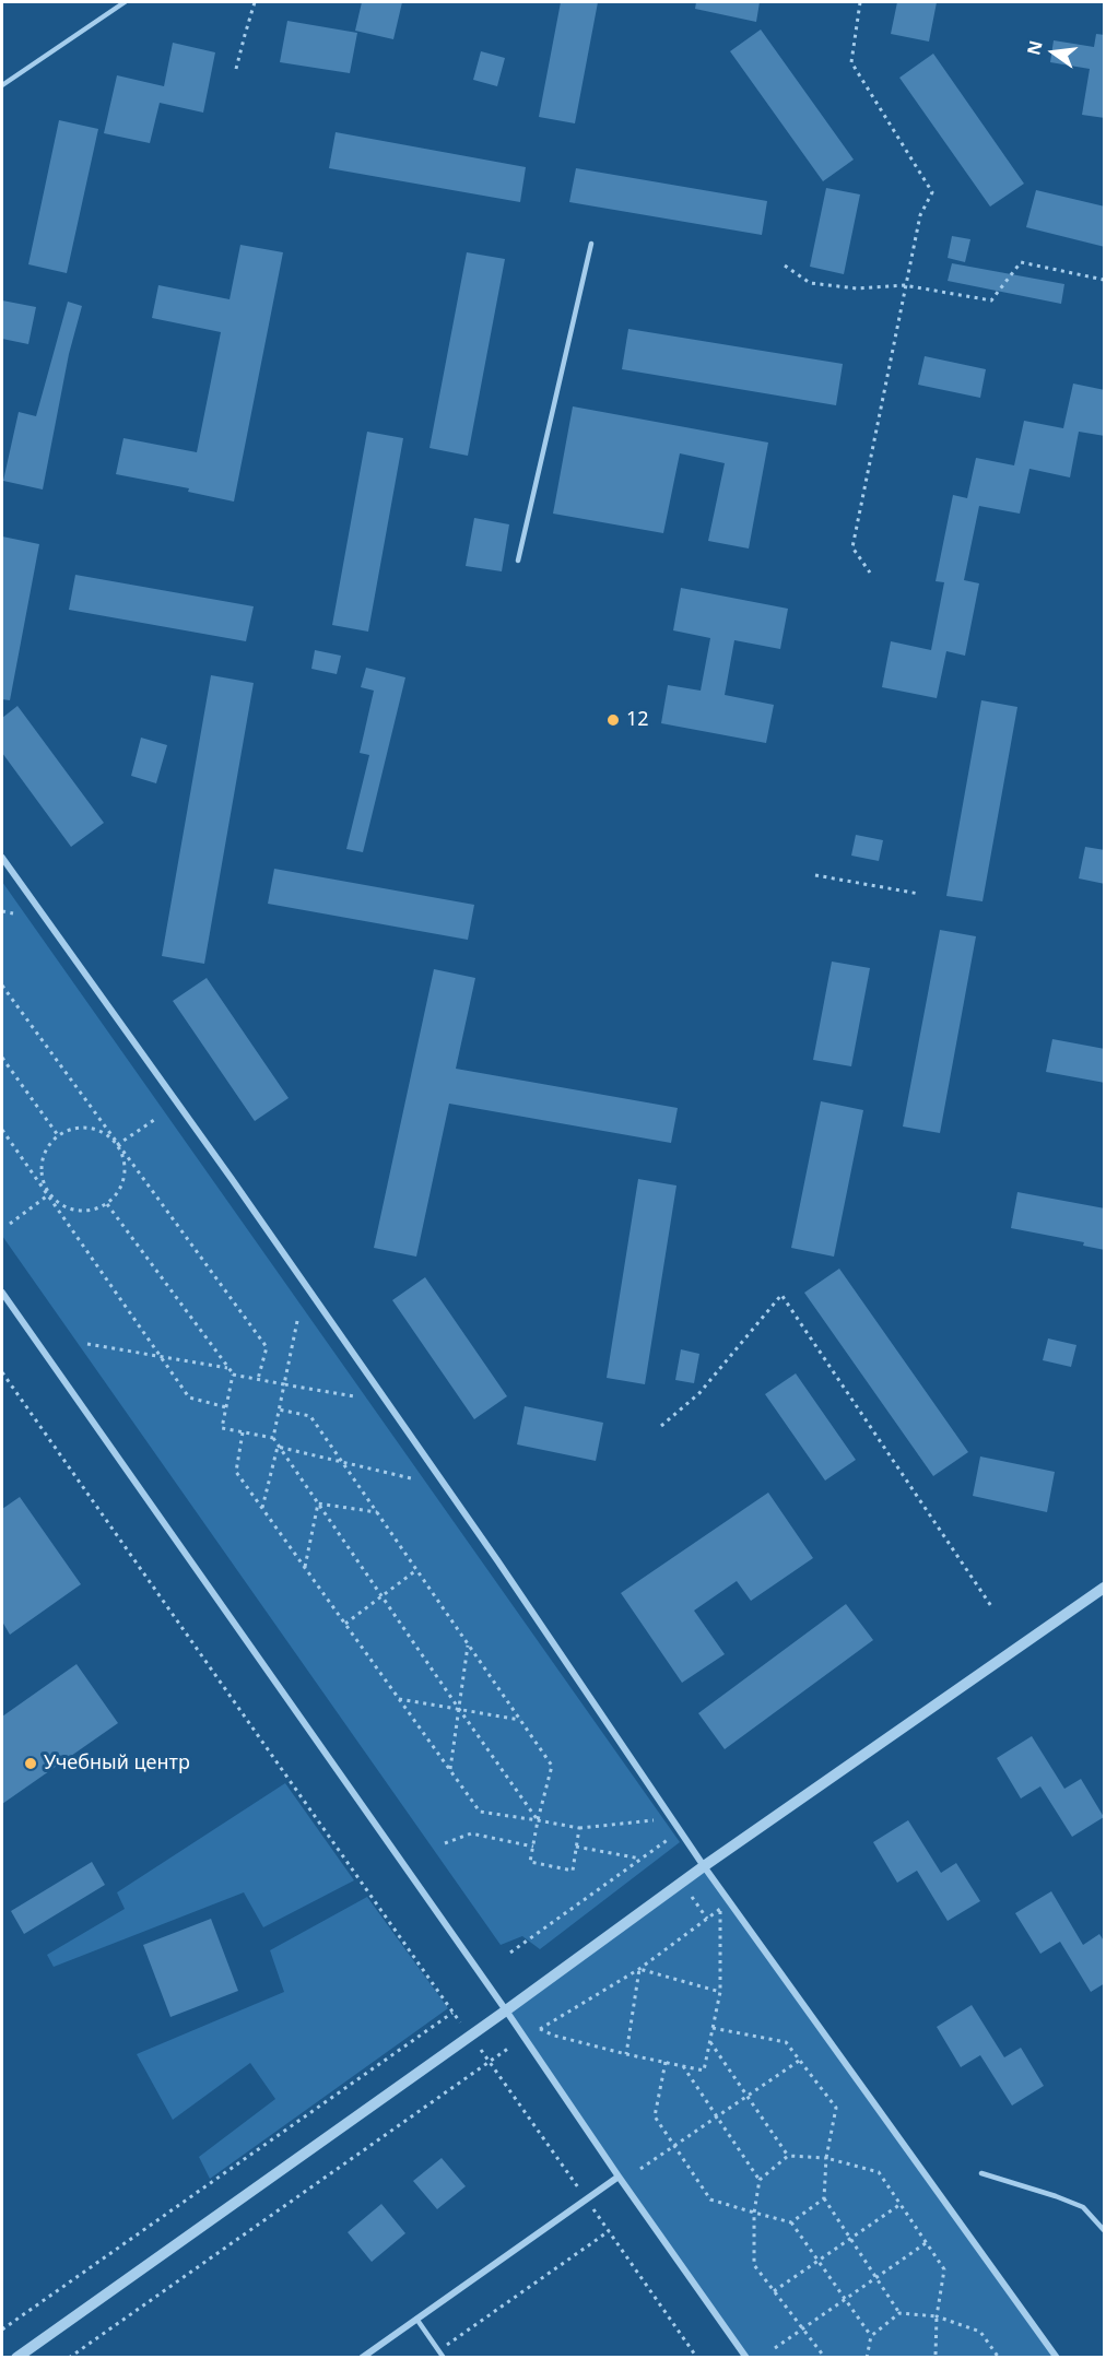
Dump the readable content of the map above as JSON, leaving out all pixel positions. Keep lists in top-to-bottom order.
{
  "places": ["12", "Учебный центр"],
  "north": "left"
}
